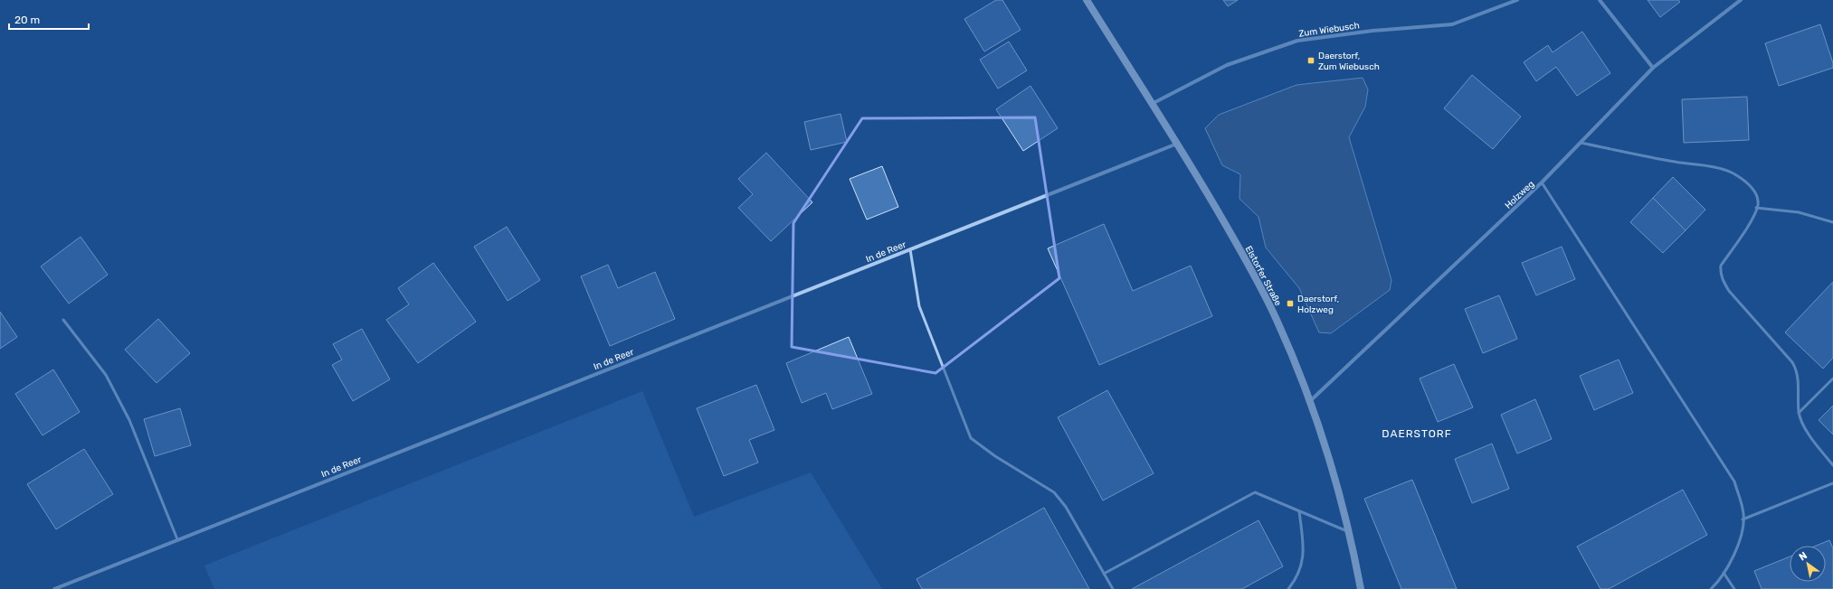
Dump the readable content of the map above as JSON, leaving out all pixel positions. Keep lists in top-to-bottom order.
{
  "streets": {
    "main road": ["Elstorfer Straße"],
    "street": ["Zum Wiebusch", "Holzweg", "In de Reer"]
  },
  "crossings": [
    ["Zum Wiebusch", "Elstorfer Straße"],
    ["Holzweg", "Elstorfer Straße"],
    ["In de Reer", "Elstorfer Straße"]
  ],
  "districts": ["DAERSTORF"],
  "places": {
    "transit": ["Daerstorf, Zum Wiebusch", "Daerstorf, Holzweg"]
  },
  "scale_bar": "20 m",
  "north": "top left"
}
